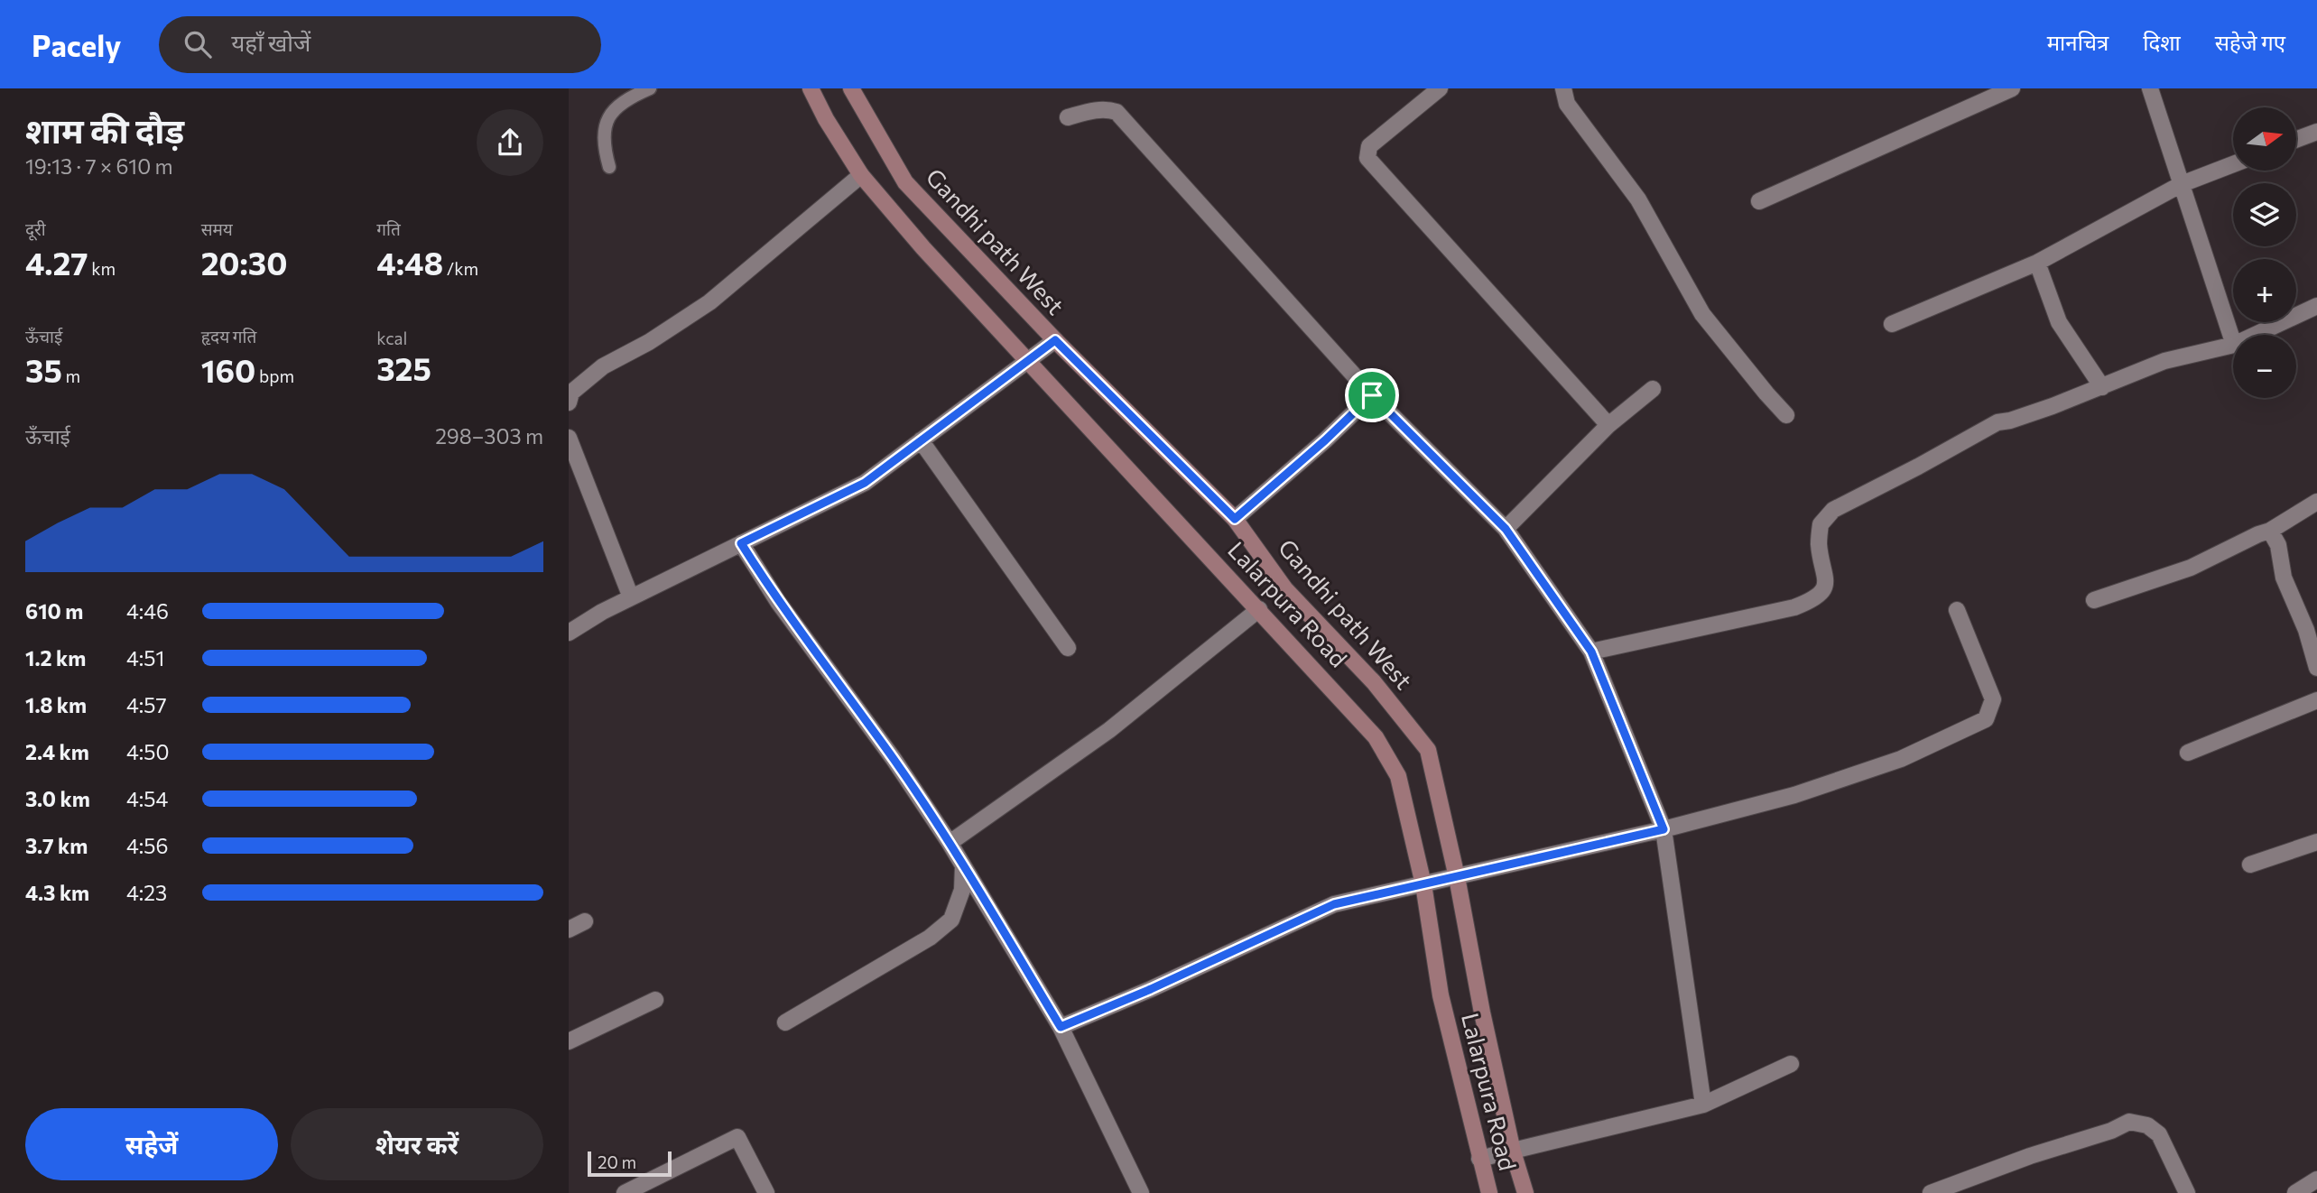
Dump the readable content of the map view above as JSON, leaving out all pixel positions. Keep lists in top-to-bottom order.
{
  "streets": {
    "street": ["Gandhi path West", "Lalarpura Road"]
  },
  "scale_bar": "20 m",
  "north": "right",
  "page": {
    "header": "Pacely",
    "search": "यहाँ खोजें",
    "nav": ["मानचित्र", "दिशा", "सहेजे गए"],
    "heading": ["शाम की दौड़", "19:13 · 7 × 610 m"],
    "map_buttons": ["+", "−"],
    "stats": [
      ["दूरी", "4.27 km"],
      ["समय", "20:30"],
      ["गति", "4:48 /km"],
      ["ऊँचाई", "35 m"],
      ["हृदय गति", "160 bpm"],
      ["kcal", "325"]
    ],
    "chart": ["ऊँचाई", "298–303 m"],
    "list": [
      {
        "name": "610 m",
        "note": "4:46"
      },
      {
        "name": "1.2 km",
        "note": "4:51"
      },
      {
        "name": "1.8 km",
        "note": "4:57"
      },
      {
        "name": "2.4 km",
        "note": "4:50"
      },
      {
        "name": "3.0 km",
        "note": "4:54"
      },
      {
        "name": "3.7 km",
        "note": "4:56"
      },
      {
        "name": "4.3 km",
        "note": "4:23"
      }
    ],
    "buttons": ["सहेजें", "शेयर करें"],
    "scale": "20 m"
  }
}
